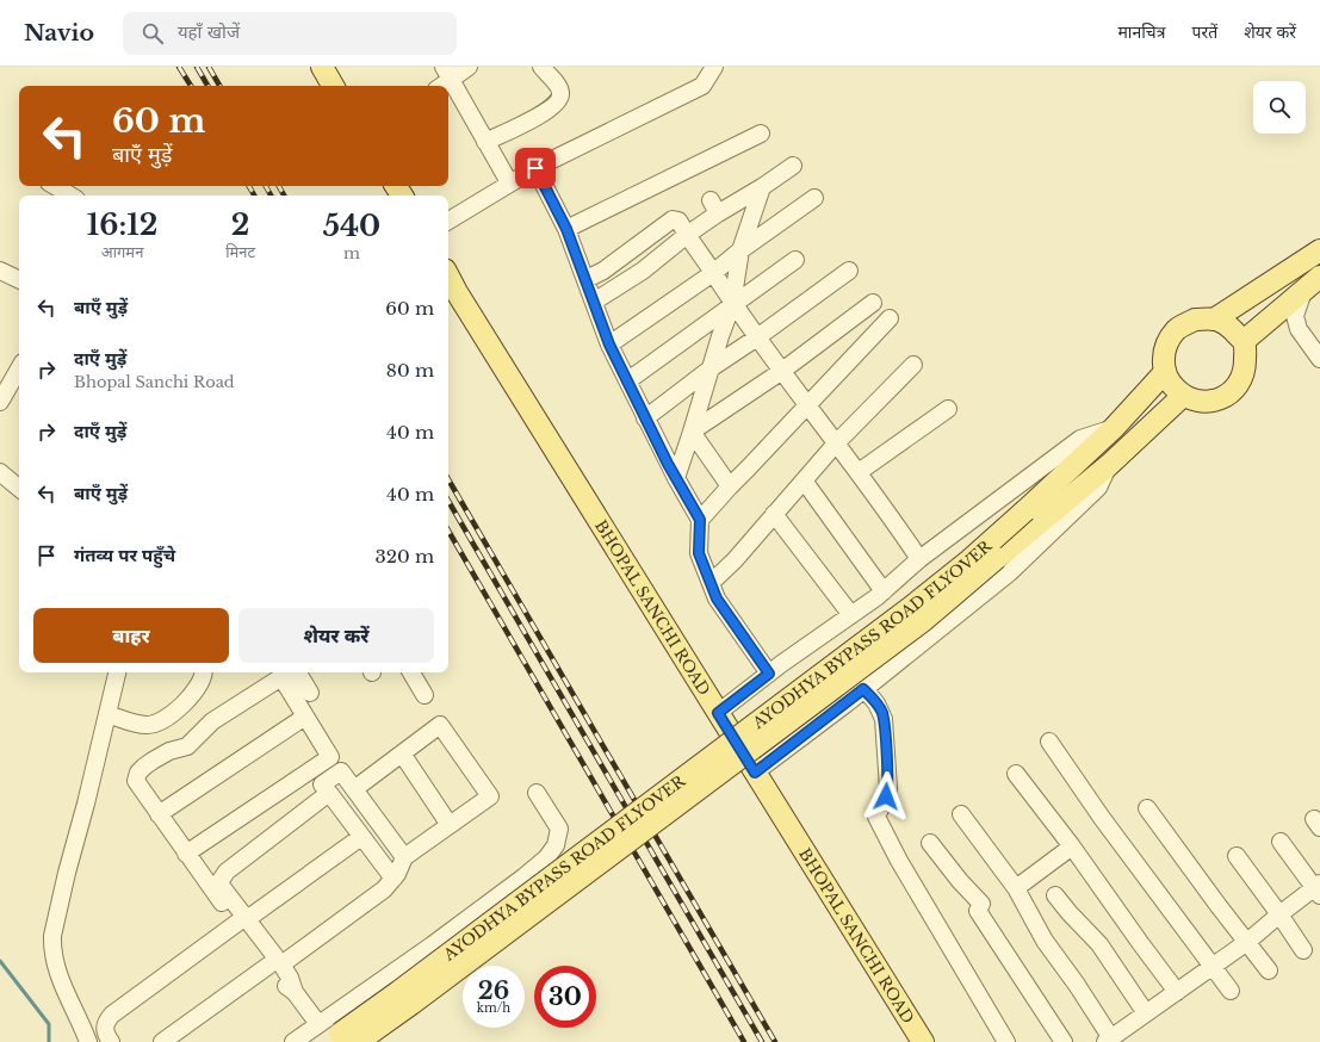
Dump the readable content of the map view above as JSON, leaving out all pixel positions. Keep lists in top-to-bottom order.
{
  "streets": {
    "main road": ["BHOPAL SANCHI ROAD", "AYODHYA BYPASS ROAD FLYOVER"]
  },
  "page": {
    "header": "Navio",
    "search": "यहाँ खोजें",
    "nav": ["मानचित्र", "परतें", "शेयर करें"],
    "turn": ["60 m", "बाएँ मुड़ें"],
    "eta": [
      "16:12",
      "आगमन",
      "2",
      "मिनट",
      "540",
      "m"
    ],
    "list": [
      {
        "name": "बाएँ मुड़ें",
        "value": "60 m"
      },
      {
        "name": "दाएँ मुड़ें",
        "note": "Bhopal Sanchi Road",
        "value": "80 m"
      },
      {
        "name": "दाएँ मुड़ें",
        "value": "40 m"
      },
      {
        "name": "बाएँ मुड़ें",
        "value": "40 m"
      },
      {
        "name": "गंतव्य पर पहुँचे",
        "value": "320 m"
      }
    ],
    "buttons": ["बाहर", "शेयर करें"],
    "speed": "26 km/h",
    "limit": "30"
  }
}
